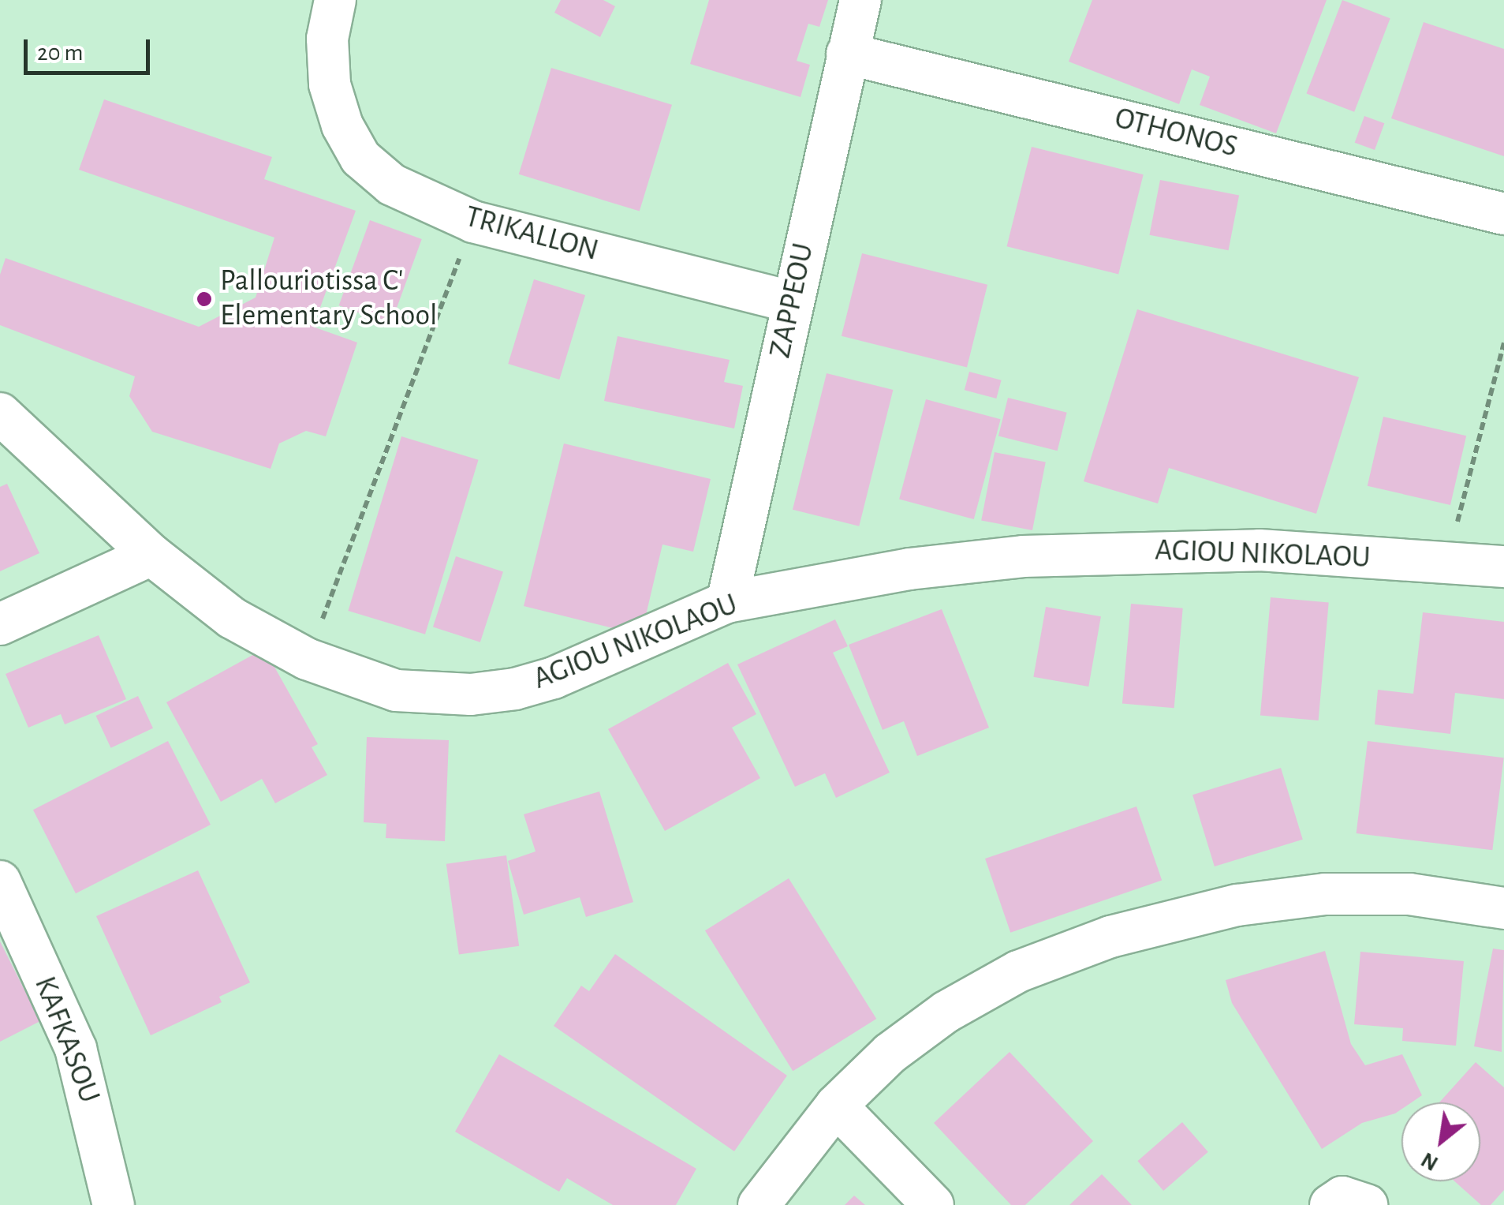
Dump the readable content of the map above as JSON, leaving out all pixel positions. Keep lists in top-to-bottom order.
{
  "streets": {
    "street": [
      "OTHONOS",
      "TRIKALLON",
      "ZAPPEOU",
      "AGIOU NIKOLAOU",
      "KAFKASOU"
    ]
  },
  "crossings": [
    ["OTHONOS", "ZAPPEOU"],
    ["TRIKALLON", "ZAPPEOU"],
    ["ZAPPEOU", "AGIOU NIKOLAOU"]
  ],
  "places": ["Pallouriotissa C' Elementary School"],
  "scale_bar": "20 m",
  "north": "bottom left"
}
